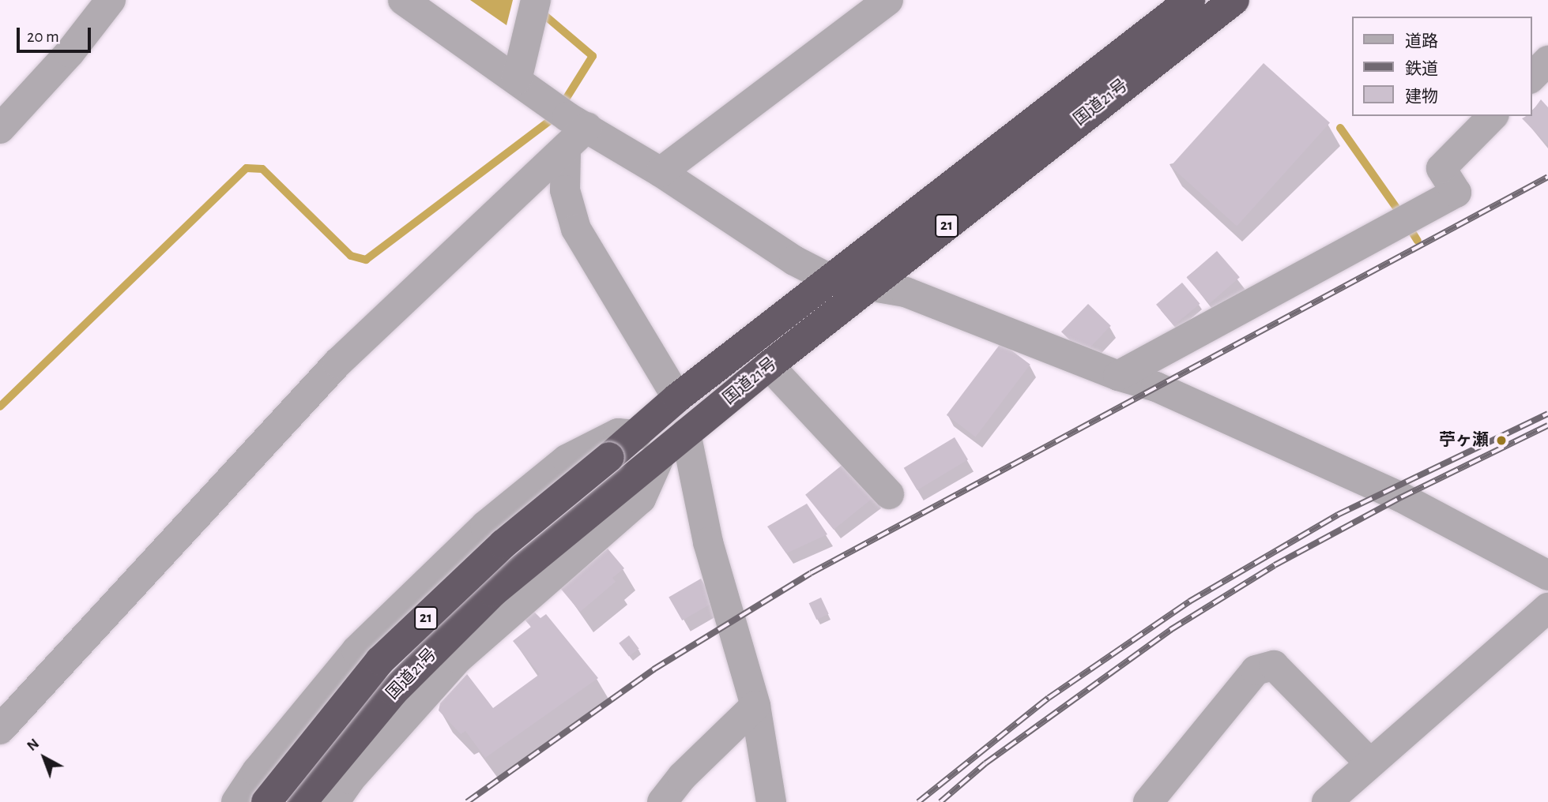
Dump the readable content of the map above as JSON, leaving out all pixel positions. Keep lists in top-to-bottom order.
{
  "streets": {
    "highway": ["国道21号", "21"]
  },
  "places": ["苧ヶ瀬"],
  "legend": ["道路", "鉄道", "建物"],
  "scale_bar": "20 m",
  "north": "top left"
}
